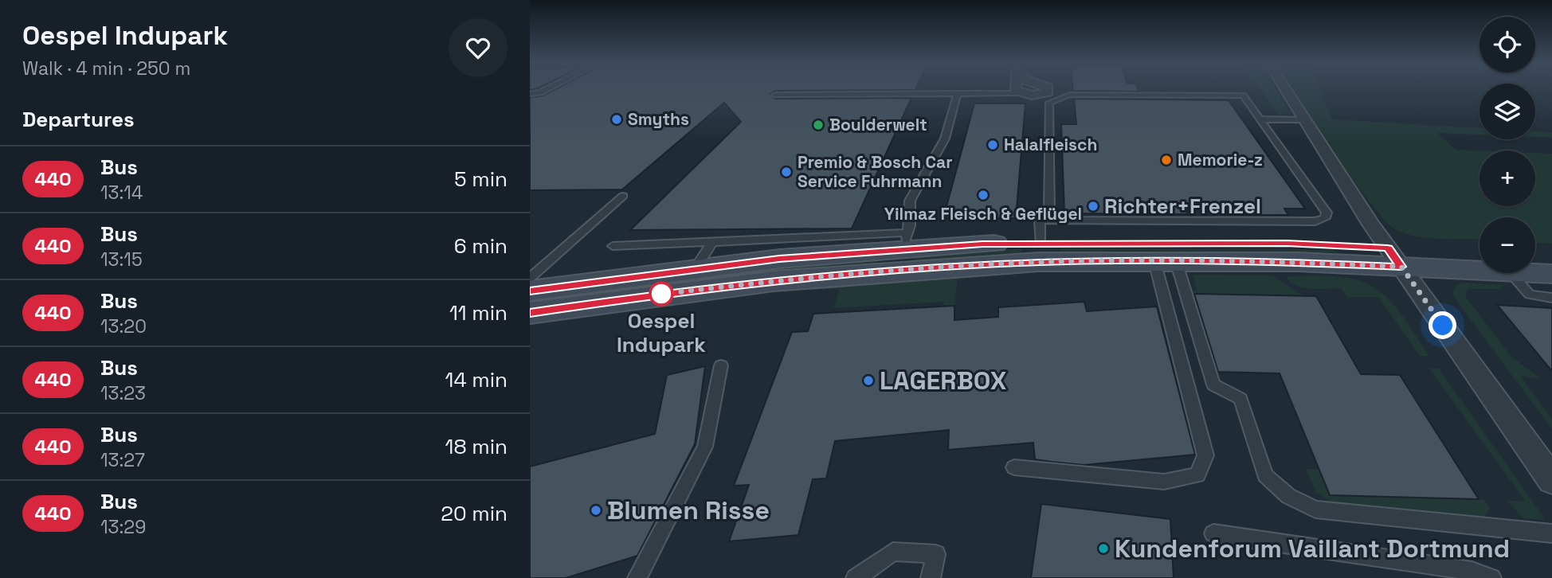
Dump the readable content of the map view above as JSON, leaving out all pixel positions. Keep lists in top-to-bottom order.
{
  "places": [
    "Smyths",
    "Boulderwelt",
    "Halalfleisch",
    "Memorie-z",
    "Premio & Bosch Car Service Fuhrmann",
    "Yilmaz Fleisch & Geflügel",
    "Richter+Frenzel",
    "Oespel Indupark",
    "LAGERBOX",
    "Blumen Risse",
    "Kundenforum Vaillant Dortmund"
  ],
  "lines": ["bus line 440"],
  "page": {
    "heading": [
      ["Oespel Indupark", "Walk · 4 min · 250 m"],
      "Departures"
    ],
    "map_buttons": ["+", "−"],
    "list": [
      {
        "mark": "440",
        "name": "Bus",
        "note": "13:14",
        "value": "5 min"
      },
      {
        "mark": "440",
        "name": "Bus",
        "note": "13:15",
        "value": "6 min"
      },
      {
        "mark": "440",
        "name": "Bus",
        "note": "13:20",
        "value": "11 min"
      },
      {
        "mark": "440",
        "name": "Bus",
        "note": "13:23",
        "value": "14 min"
      },
      {
        "mark": "440",
        "name": "Bus",
        "note": "13:27",
        "value": "18 min"
      },
      {
        "mark": "440",
        "name": "Bus",
        "note": "13:29",
        "value": "20 min"
      }
    ]
  }
}
